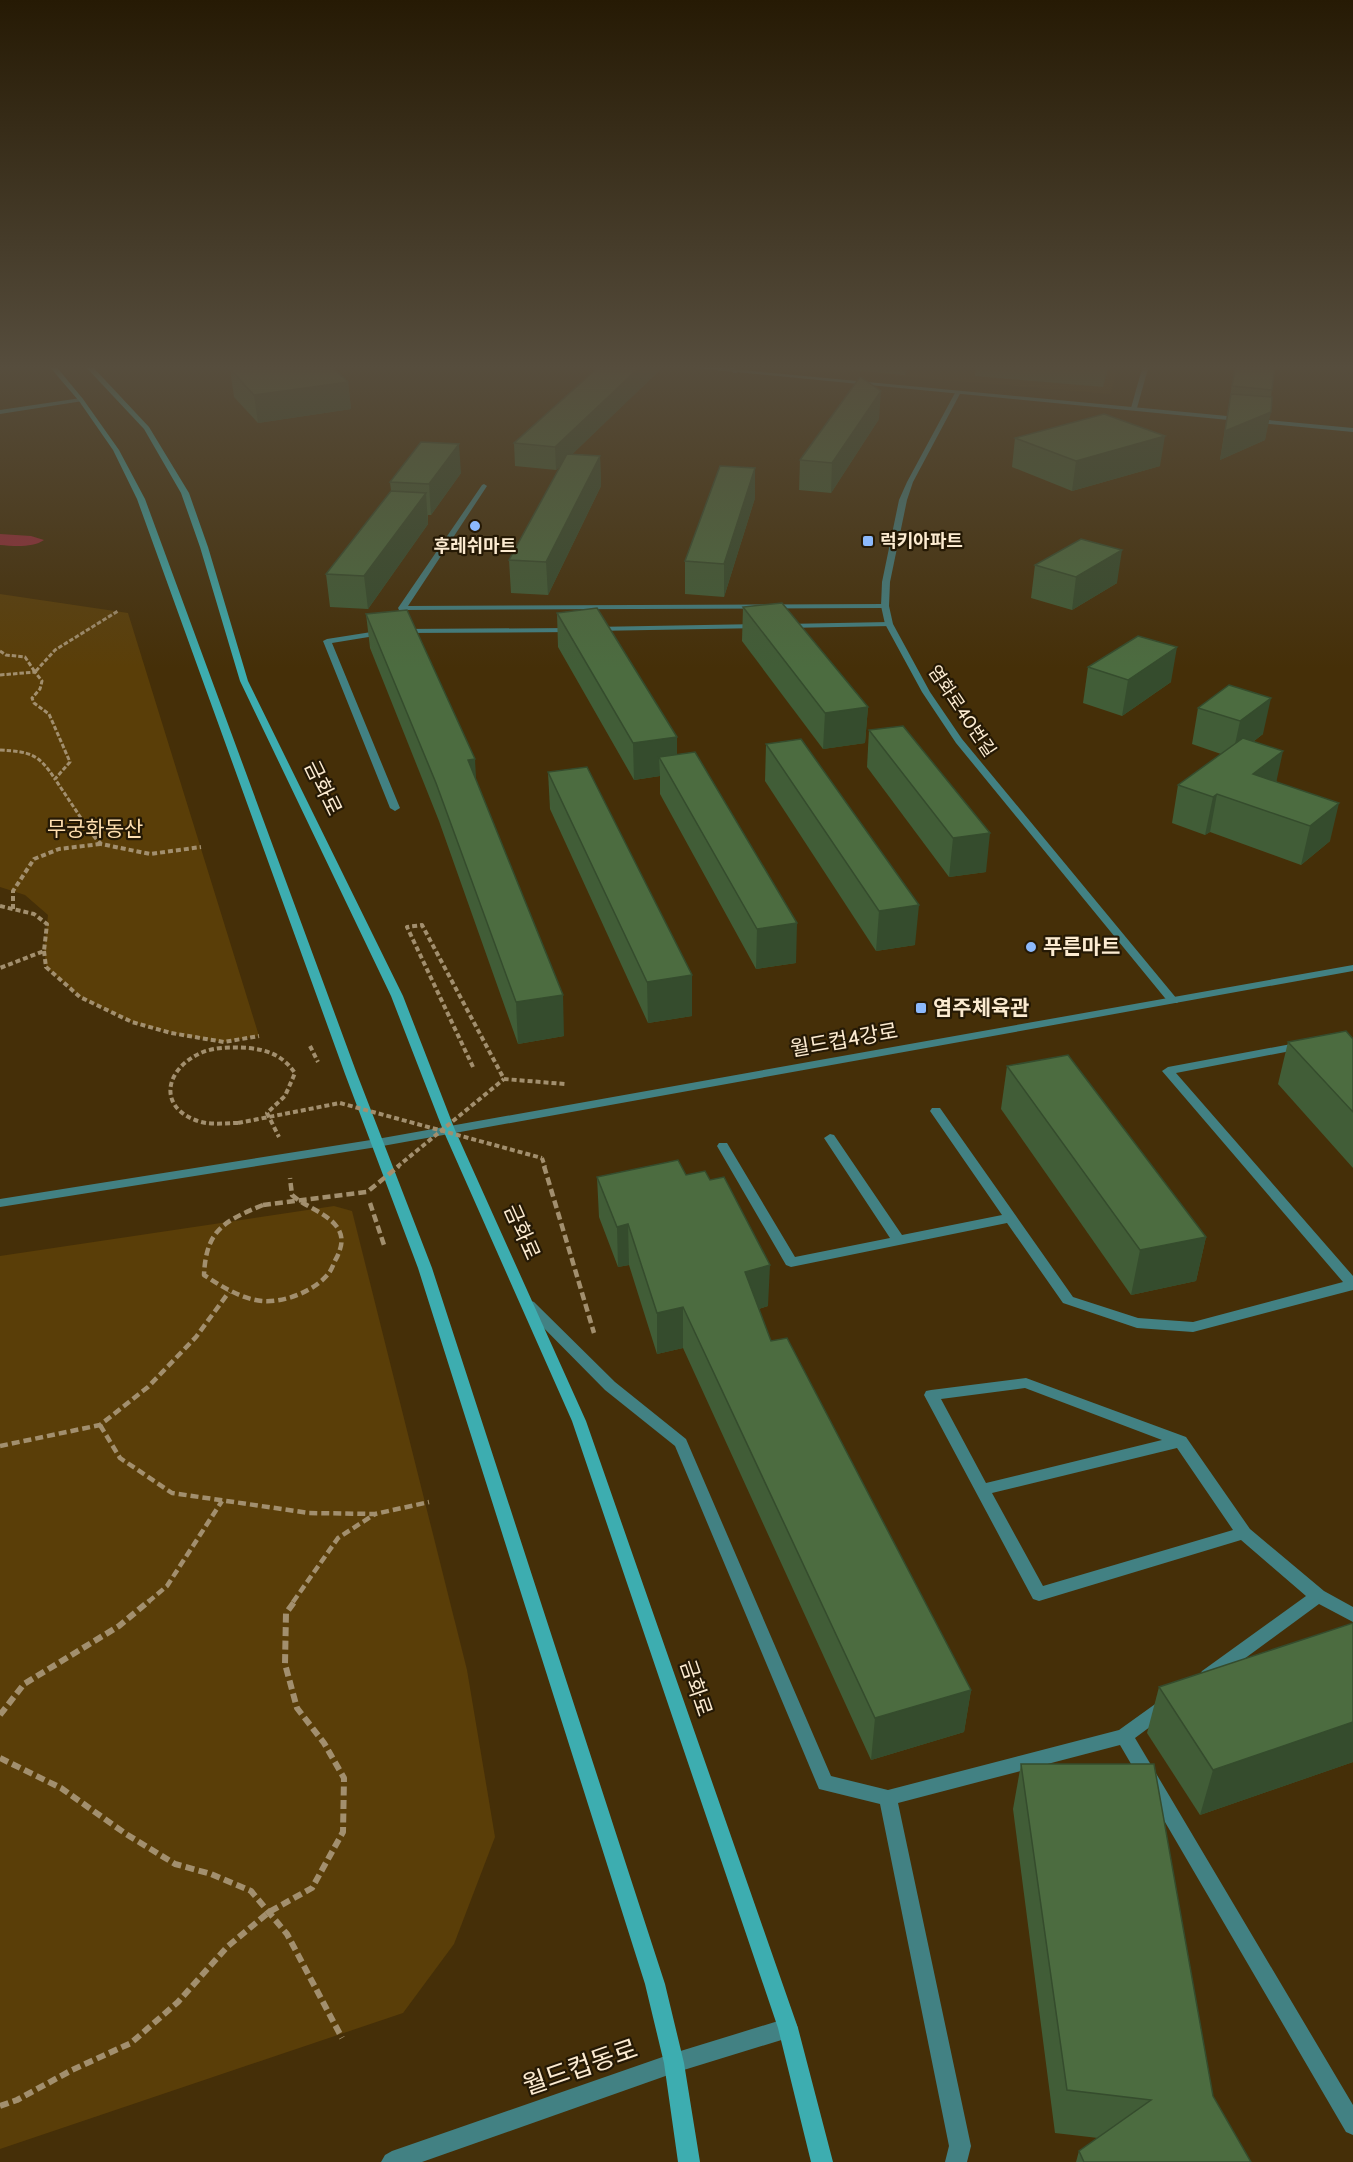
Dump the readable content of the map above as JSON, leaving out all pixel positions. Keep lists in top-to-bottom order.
{
  "streets": {
    "main road": ["금화로"],
    "street": ["염화로40번길", "월드컵4강로", "월드컵동로"]
  },
  "crossings": [
    ["염화로40번길", "월드컵4강로"],
    ["금화로", "월드컵4강로"],
    ["금화로", "월드컵동로"]
  ],
  "parks": ["무궁화동산"],
  "places": {
    "other": ["후레쉬마트", "푸른마트"],
    "transit": ["럭키아파트", "염주체육관"]
  }
}
